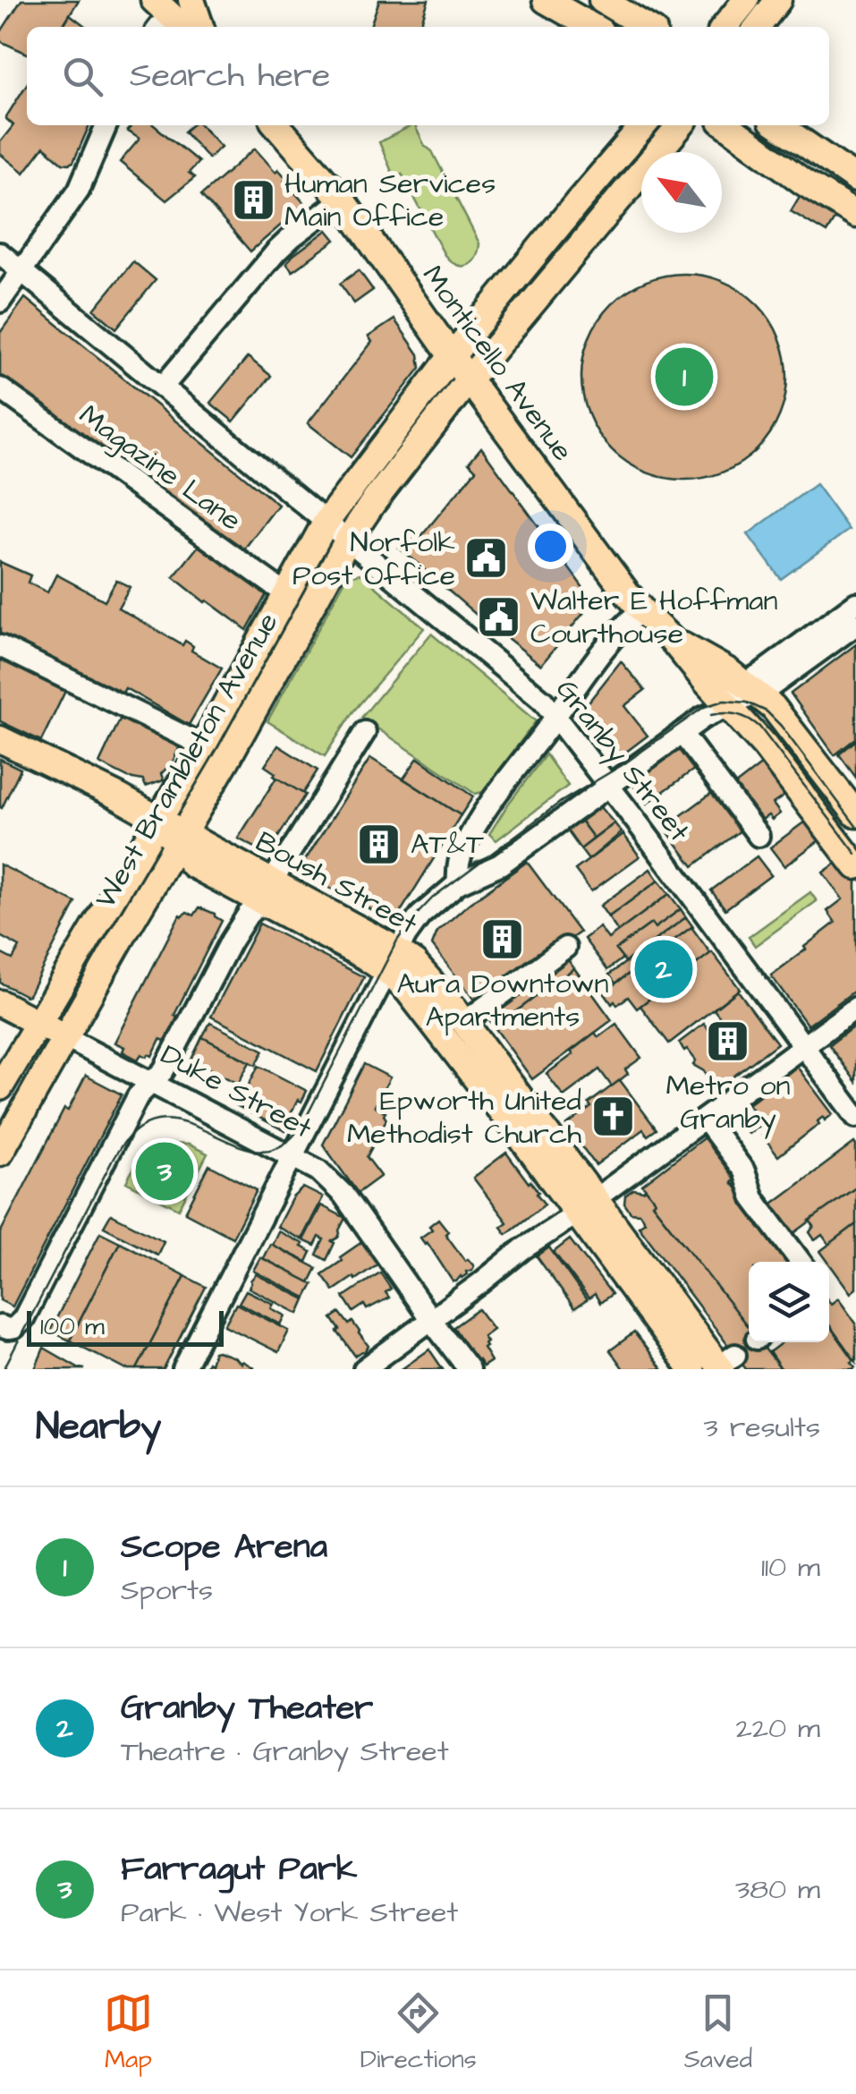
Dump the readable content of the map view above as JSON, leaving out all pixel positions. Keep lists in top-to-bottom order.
{
  "streets": {
    "main road": [
      "Monticello Avenue",
      "West Brambleton Avenue",
      "Boush Street",
      "Duke Street"
    ],
    "street": ["Magazine Lane", "Granby Street"]
  },
  "crossings": [
    ["Monticello Avenue", "West Brambleton Avenue"],
    ["Magazine Lane", "West Brambleton Avenue"],
    ["West Brambleton Avenue", "Granby Street"],
    ["West Brambleton Avenue", "Boush Street"],
    ["West Brambleton Avenue", "Duke Street"]
  ],
  "places": {
    "building": [
      "Human Services Main Office",
      "AT&T",
      "Aura Downtown Apartments",
      "Metro on Granby"
    ],
    "public building": ["Norfolk Post Office", "Walter E Hoffman Courthouse"],
    "church": ["Epworth United Methodist Church"]
  },
  "scale_bar": "100 m",
  "north": "top left",
  "page": {
    "search": "Search here",
    "pins": ["1", "2", "3"],
    "scale": "100 m",
    "heading": ["Nearby", "3 results"],
    "list": [
      {
        "mark": "1",
        "name": "Scope Arena",
        "note": "Sports",
        "value": "110 m"
      },
      {
        "mark": "2",
        "name": "Granby Theater",
        "note": "Theatre · Granby Street",
        "value": "220 m"
      },
      {
        "mark": "3",
        "name": "Farragut Park",
        "note": "Park · West York Street",
        "value": "380 m"
      }
    ],
    "nav": ["Map", "Directions", "Saved"]
  }
}
